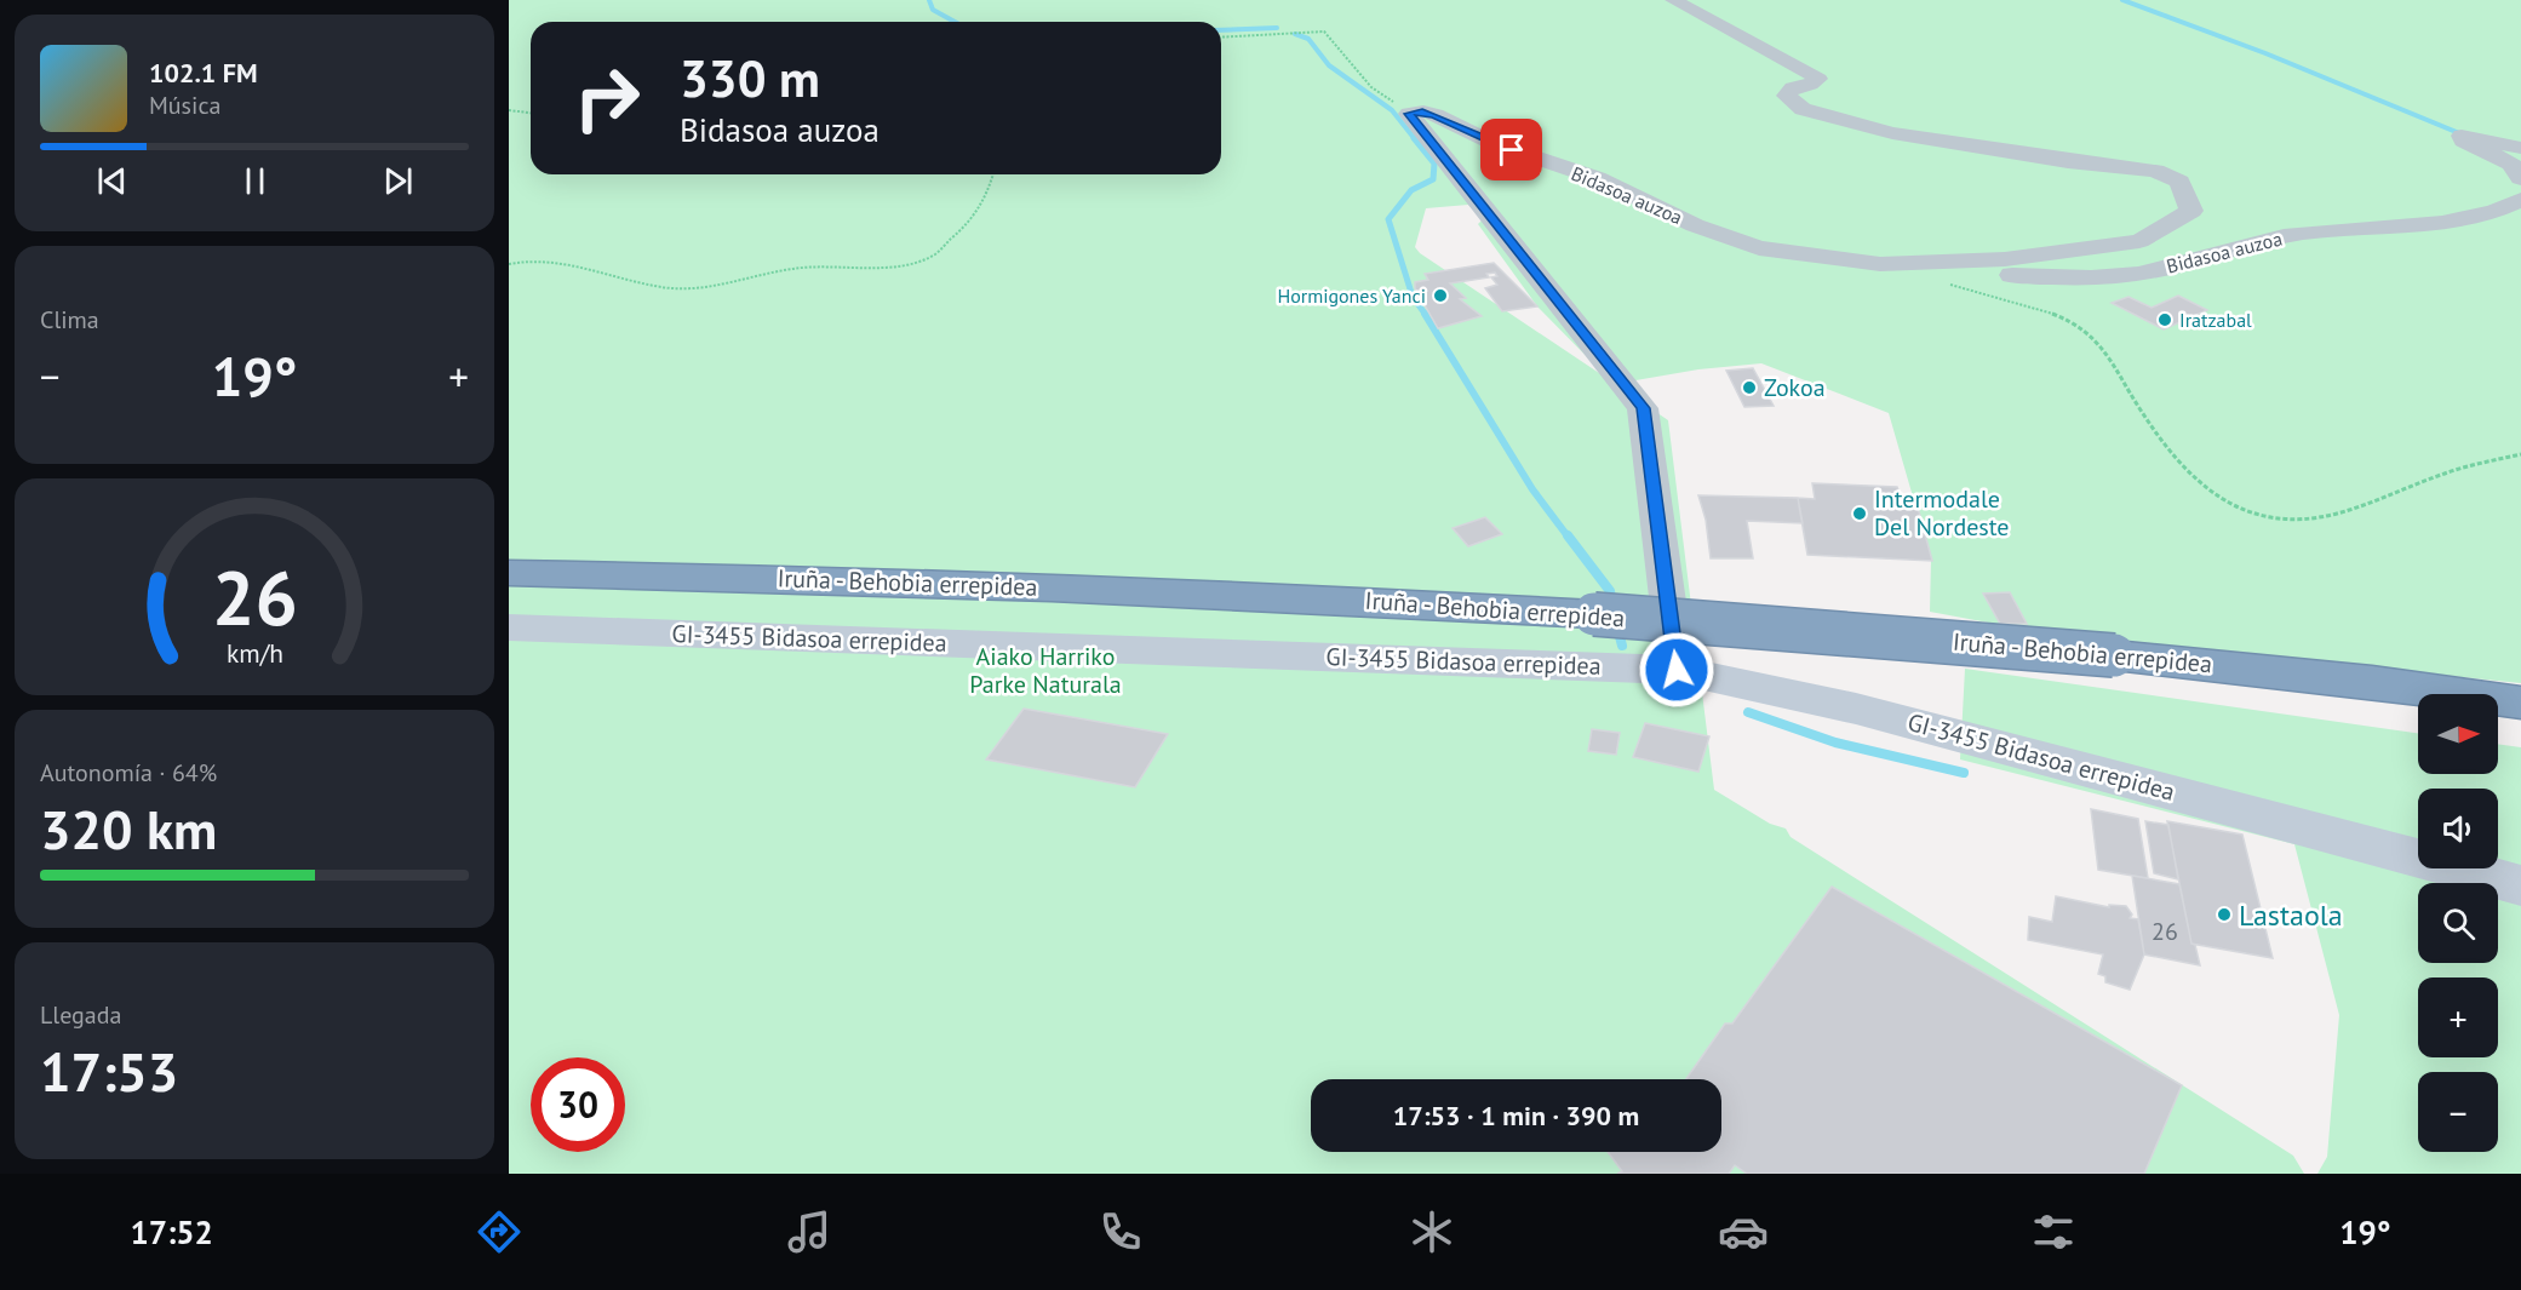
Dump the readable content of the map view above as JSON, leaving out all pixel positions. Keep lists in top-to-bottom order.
{
  "streets": {
    "highway": ["Iruña - Behobia errepidea"],
    "street": ["Bidasoa auzoa", "GI-3455 Bidasoa errepidea"]
  },
  "parks": ["Aiako Harriko Parke Naturala"],
  "places": [
    "Hormigones Yanci",
    "Iratzabal",
    "Zokoa",
    "Intermodale Del Nordeste",
    "Lastaola"
  ],
  "house_numbers": ["26"],
  "north": "right",
  "page": {
    "turn": ["330 m", "Bidasoa auzoa"],
    "song": ["102.1 FM", "Música"],
    "tile": [
      "Clima",
      ["Autonomía · 64%", "320 km"],
      ["Llegada", "17:53"]
    ],
    "heat": ["−", "19°", "+"],
    "map_buttons": ["+", "−"],
    "limit": "30",
    "trip": "17:53 · 1 min · 390 m",
    "tabs": ["17:52", "19°"],
    "gauge": ["26", "km/h"]
  }
}
